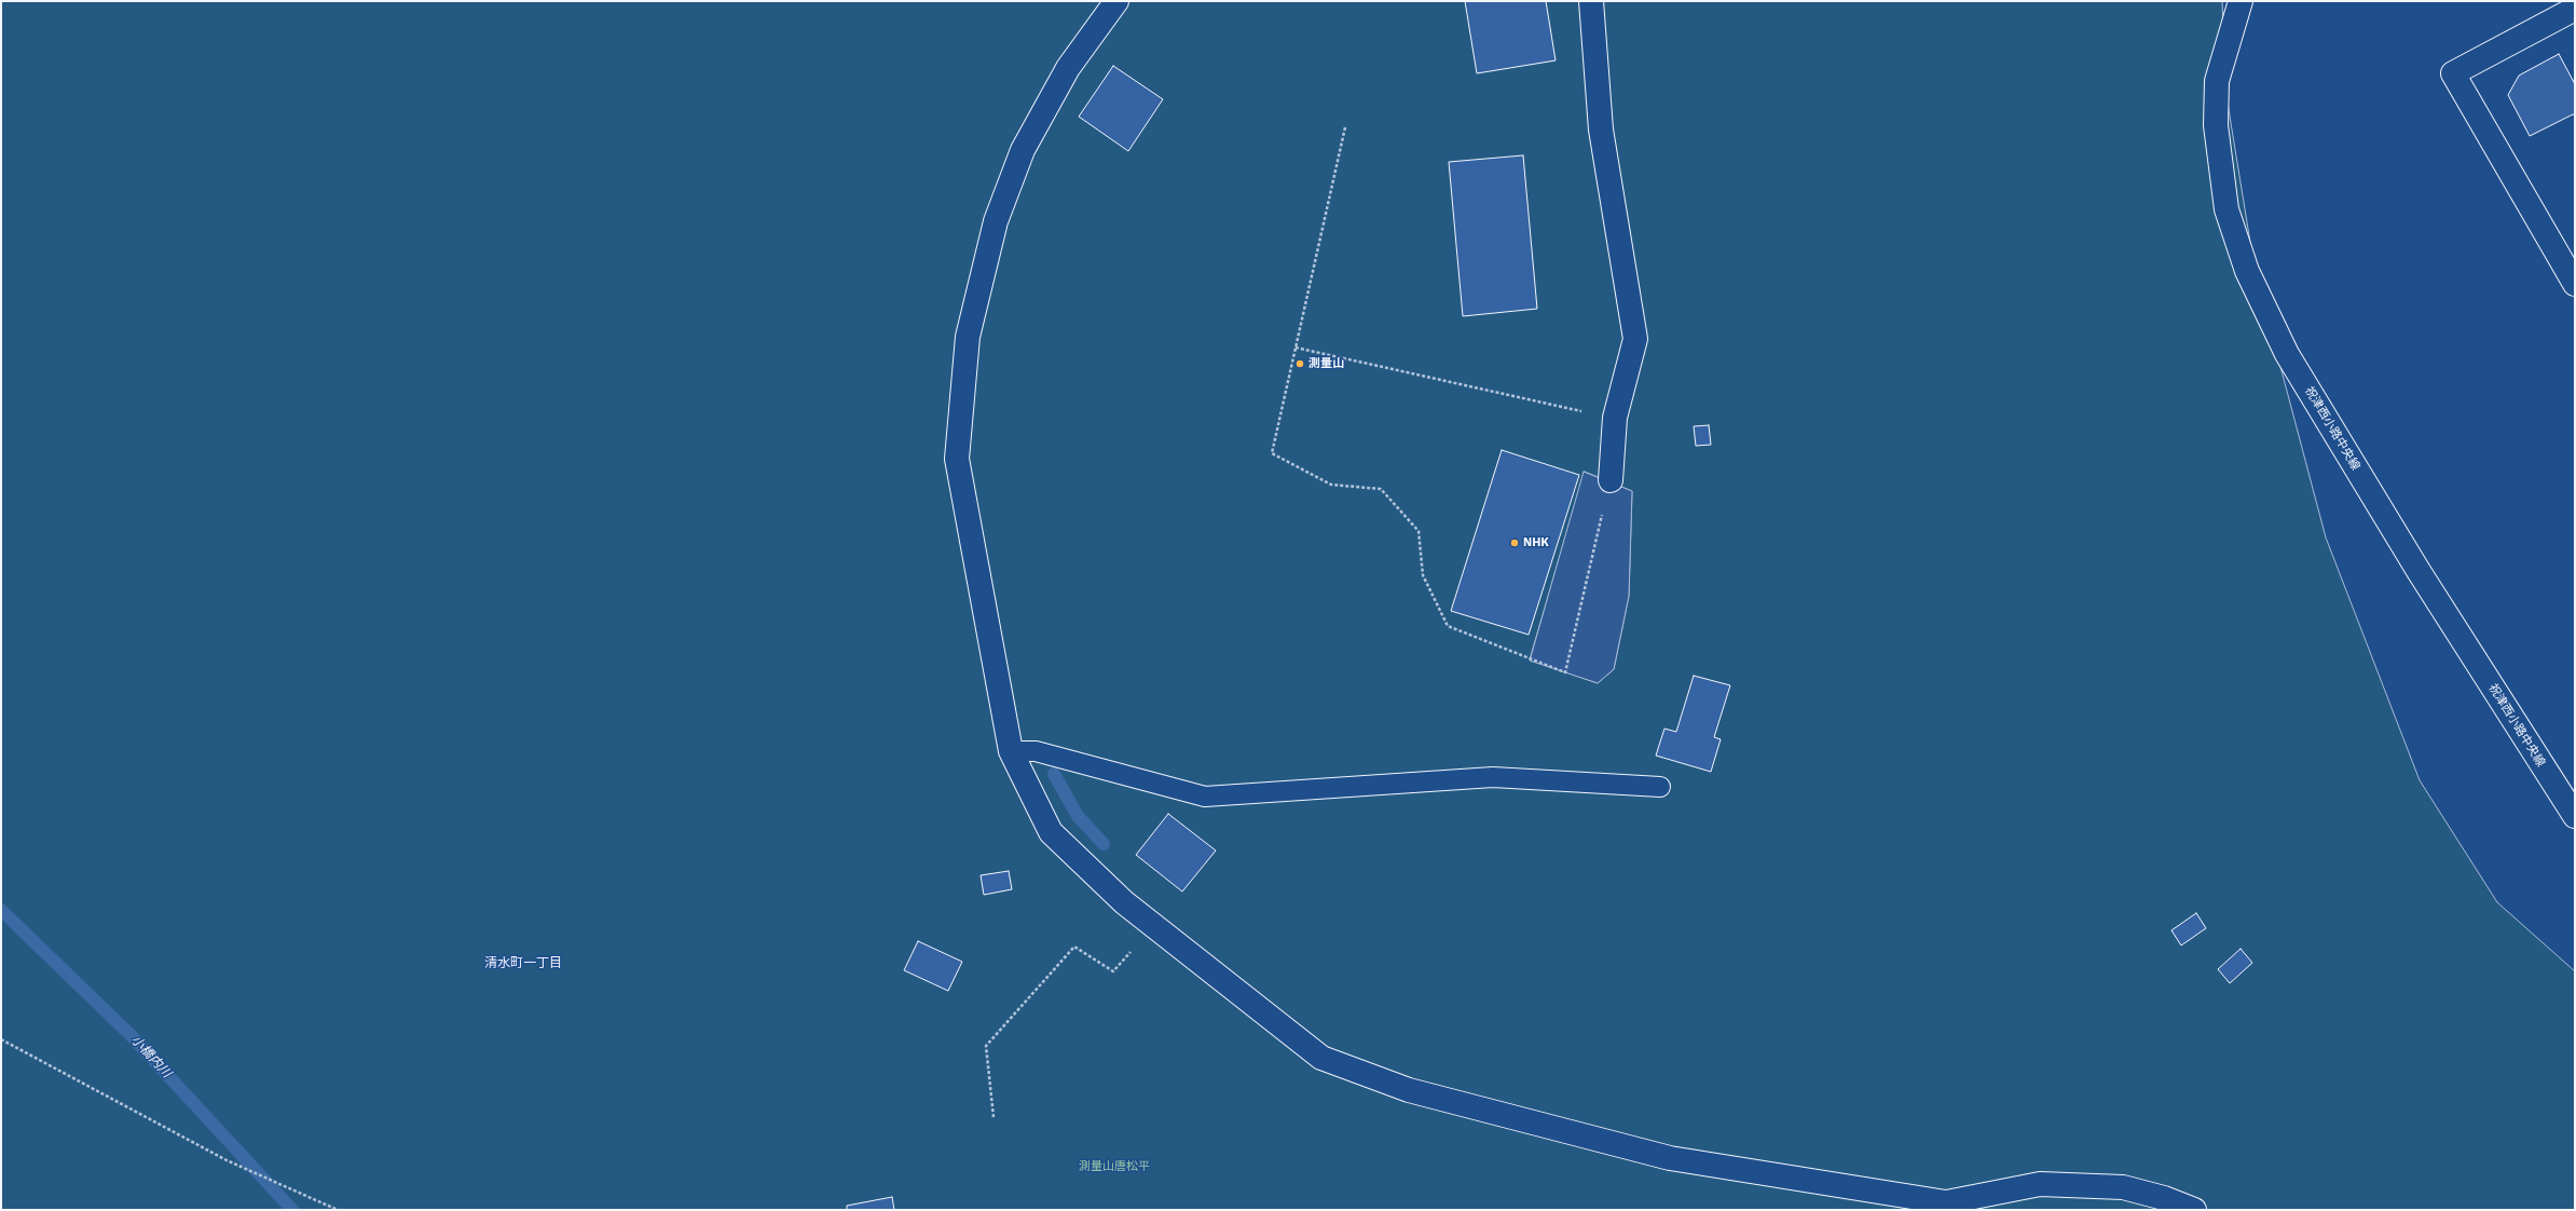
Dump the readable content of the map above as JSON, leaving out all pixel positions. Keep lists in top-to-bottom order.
{
  "streets": {
    "street": ["祝津西小路中央線"]
  },
  "districts": ["清水町一丁目"],
  "water": ["小橋内川"],
  "parks": ["測量山唐松平"],
  "places": ["測量山", "NHK"]
}
